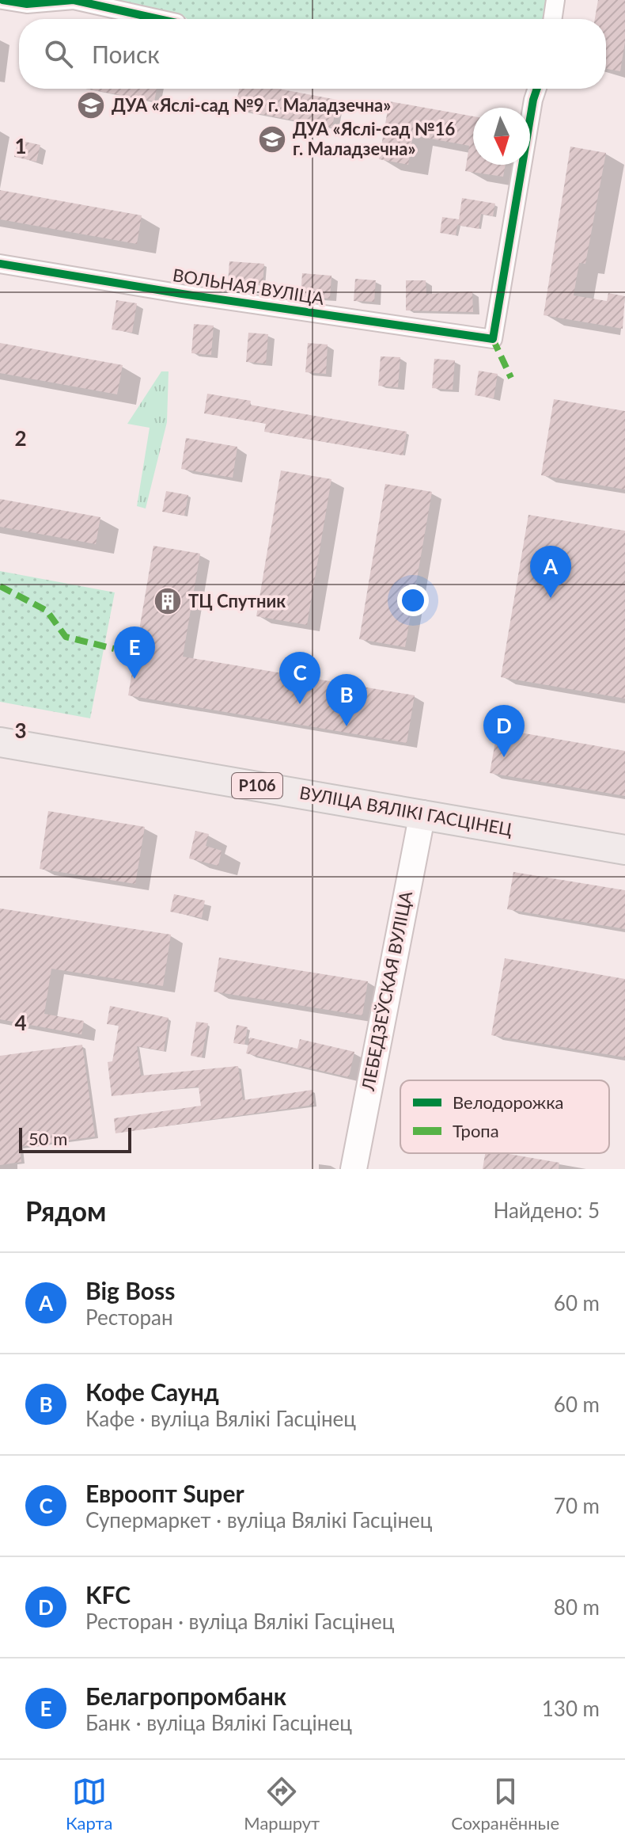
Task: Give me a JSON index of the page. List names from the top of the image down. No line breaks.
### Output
{"streets":{"main road":["Р106","ВУЛІЦА ВЯЛІКІ ГАСЦІНЕЦ","ЛЕБЕДЗЕЎСКАЯ ВУЛІЦА"],"street":["ВОЛЬНАЯ ВУЛІЦА"]},"crossings":[["ВУЛІЦА ВЯЛІКІ ГАСЦІНЕЦ","ЛЕБЕДЗЕЎСКАЯ ВУЛІЦА"]],"places":{"school or university":["ДУА «Яслі-сад №9 г. Маладзечна»","ДУА «Яслі-сад №16 г. Маладзечна»"],"building":["ТЦ Спутник"]},"legend":["Велодорожка","Тропа"],"scale_bar":"50 m","north":"bottom","page":{"search":"Поиск","pins":["A","E","C","B","D"],"scale":"50 m","heading":["Рядом","Найдено: 5"],"list":[{"mark":"A","name":"Big Boss","note":"Ресторан","value":"60 m"},{"mark":"B","name":"Кофе Саунд","note":"Кафе · вуліца Вялікі Гасцінец","value":"60 m"},{"mark":"C","name":"Евроопт Super","note":"Супермаркет · вуліца Вялікі Гасцінец","value":"70 m"},{"mark":"D","name":"KFC","note":"Ресторан · вуліца Вялікі Гасцінец","value":"80 m"},{"mark":"E","name":"Белагропромбанк","note":"Банк · вуліца Вялікі Гасцінец","value":"130 m"}],"nav":["Карта","Маршрут","Сохранённые"]},"grid":{"rows":["1","2","3","4"]}}
